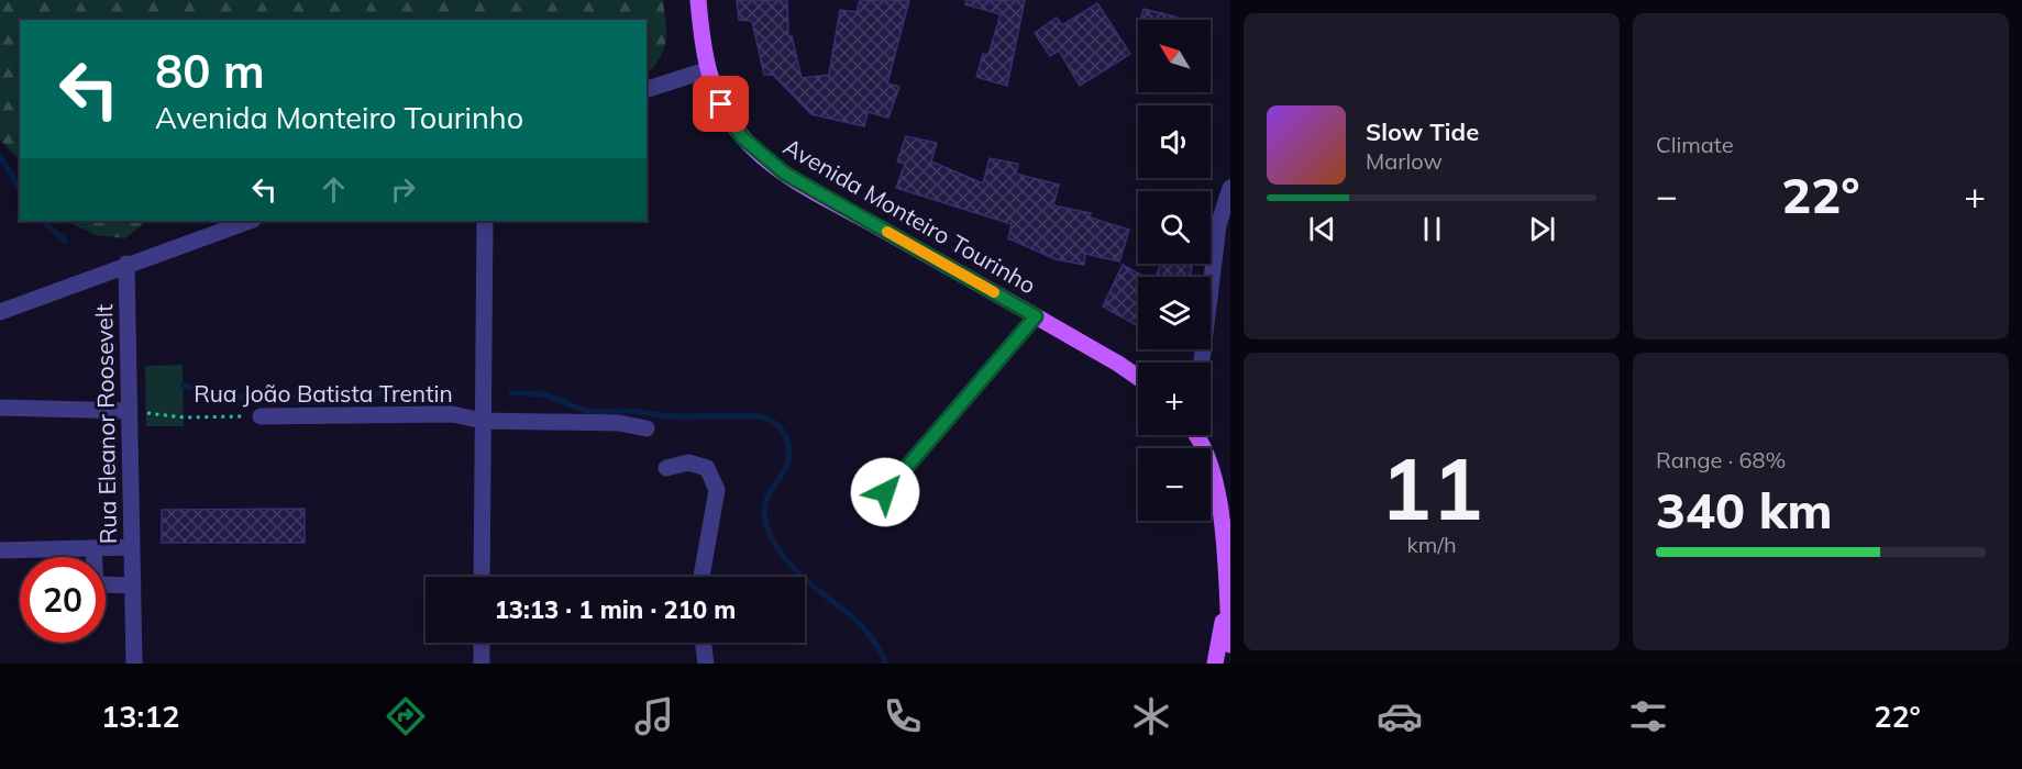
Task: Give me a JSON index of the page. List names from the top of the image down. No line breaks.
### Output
{"streets":{"main road":["Avenida Monteiro Tourinho"],"street":["Rua João Batista Trentin","Rua Eleanor Roosevelt"]},"crossings":[["Rua João Batista Trentin","Rua Eleanor Roosevelt"]],"north":"top left","page":{"tile":["Climate",["11","km/h"],["Range · 68%","340 km"]],"map_buttons":["+","−"],"turn":["80 m","Avenida Monteiro Tourinho"],"song":["Slow Tide","Marlow"],"heat":["−","22°","+"],"limit":"20","trip":"13:13 · 1 min · 210 m","tabs":["13:12","22°"]}}
